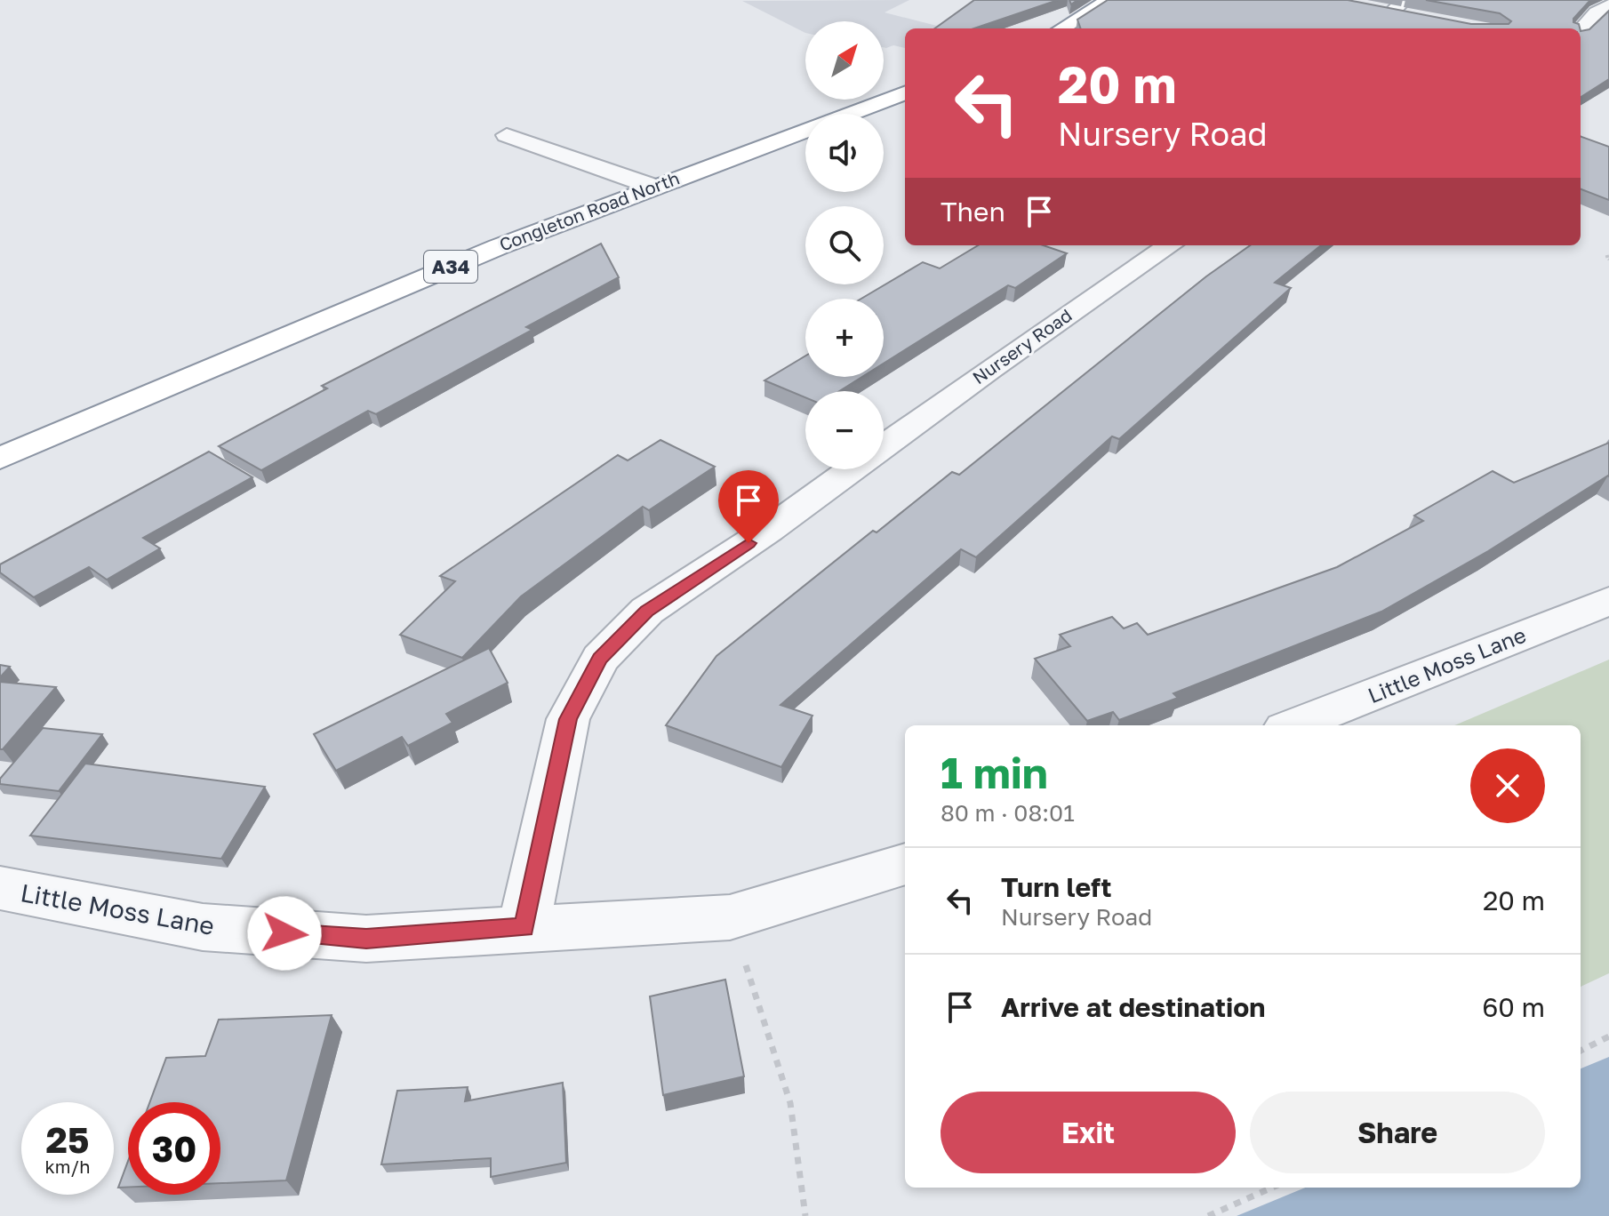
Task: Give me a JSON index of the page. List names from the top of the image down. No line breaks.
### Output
{"streets":{"highway":["Congleton Road North","A34"],"street":["Nursery Road","Little Moss Lane"]},"crossings":[["Nursery Road","Little Moss Lane"]],"north":"top right","page":{"map_buttons":["+","−"],"turn":["20 m","Nursery Road"],"then":"Then","heading":["1 min","80 m · 08:01"],"list":[{"name":"Turn left","note":"Nursery Road","value":"20 m"},{"name":"Arrive at destination","value":"60 m"}],"buttons":["Exit","Share"],"speed":"25 km/h","limit":"30"}}
